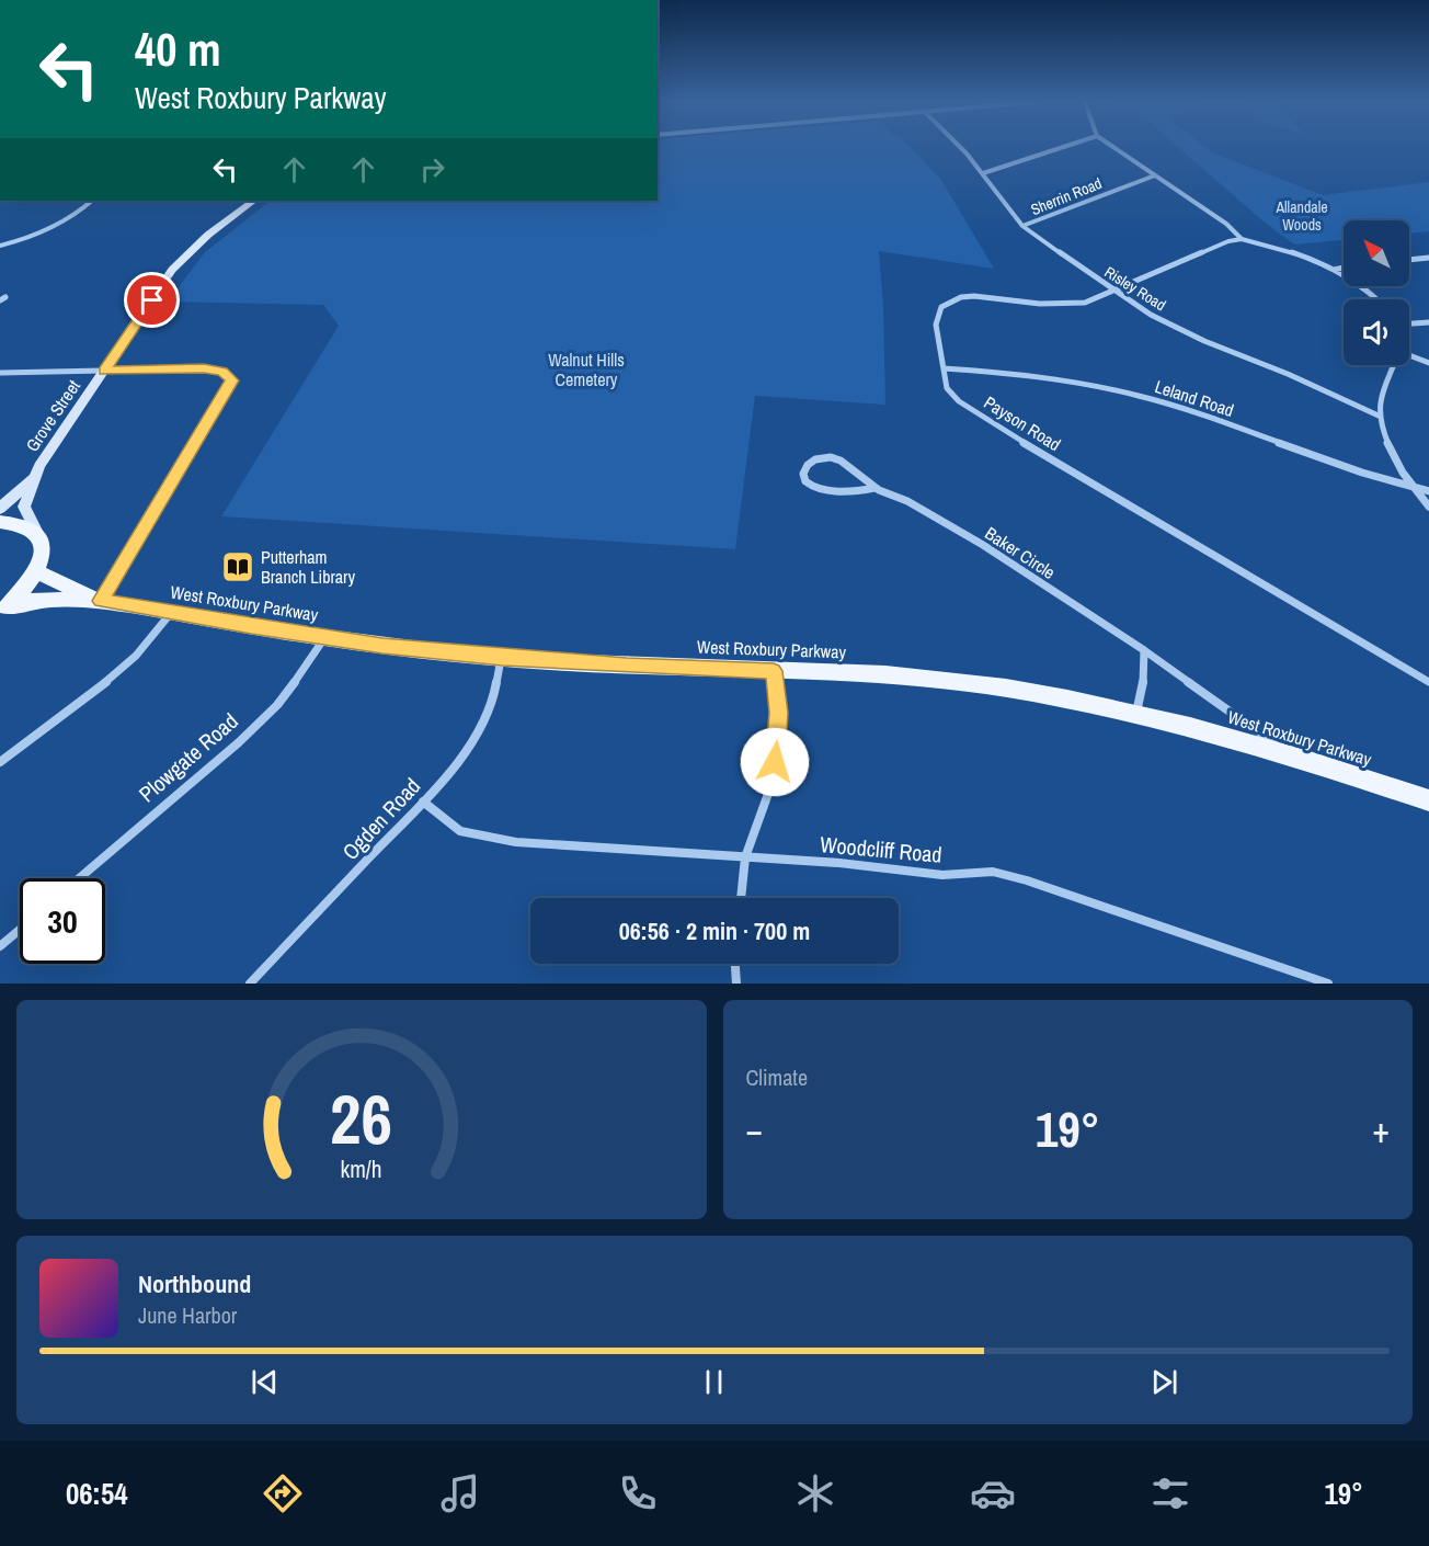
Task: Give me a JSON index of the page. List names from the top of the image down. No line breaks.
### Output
{"streets":{"main road":["Grove Street","West Roxbury Parkway"],"street":["Sherrin Road","Risley Road","Leland Road","Payson Road","Baker Circle","Plowgate Road","Ogden Road","Woodcliff Road"]},"crossings":[["Sherrin Road","Risley Road"],["Risley Road","Payson Road"],["Leland Road","Payson Road"],["Baker Circle","West Roxbury Parkway"],["West Roxbury Parkway","Plowgate Road"],["West Roxbury Parkway","Ogden Road"],["Ogden Road","Woodcliff Road"]],"parks":["Allandale Woods","Walnut Hills Cemetery"],"places":{"library":["Putterham Branch Library"]},"north":"top left","page":{"turn":["40 m","West Roxbury Parkway"],"limit":"30","trip":"06:56 · 2 min · 700 m","tile":"Climate","heat":["−","19°","+"],"song":["Northbound","June Harbor"],"tabs":["06:54","19°"],"gauge":["26","km/h"]}}
